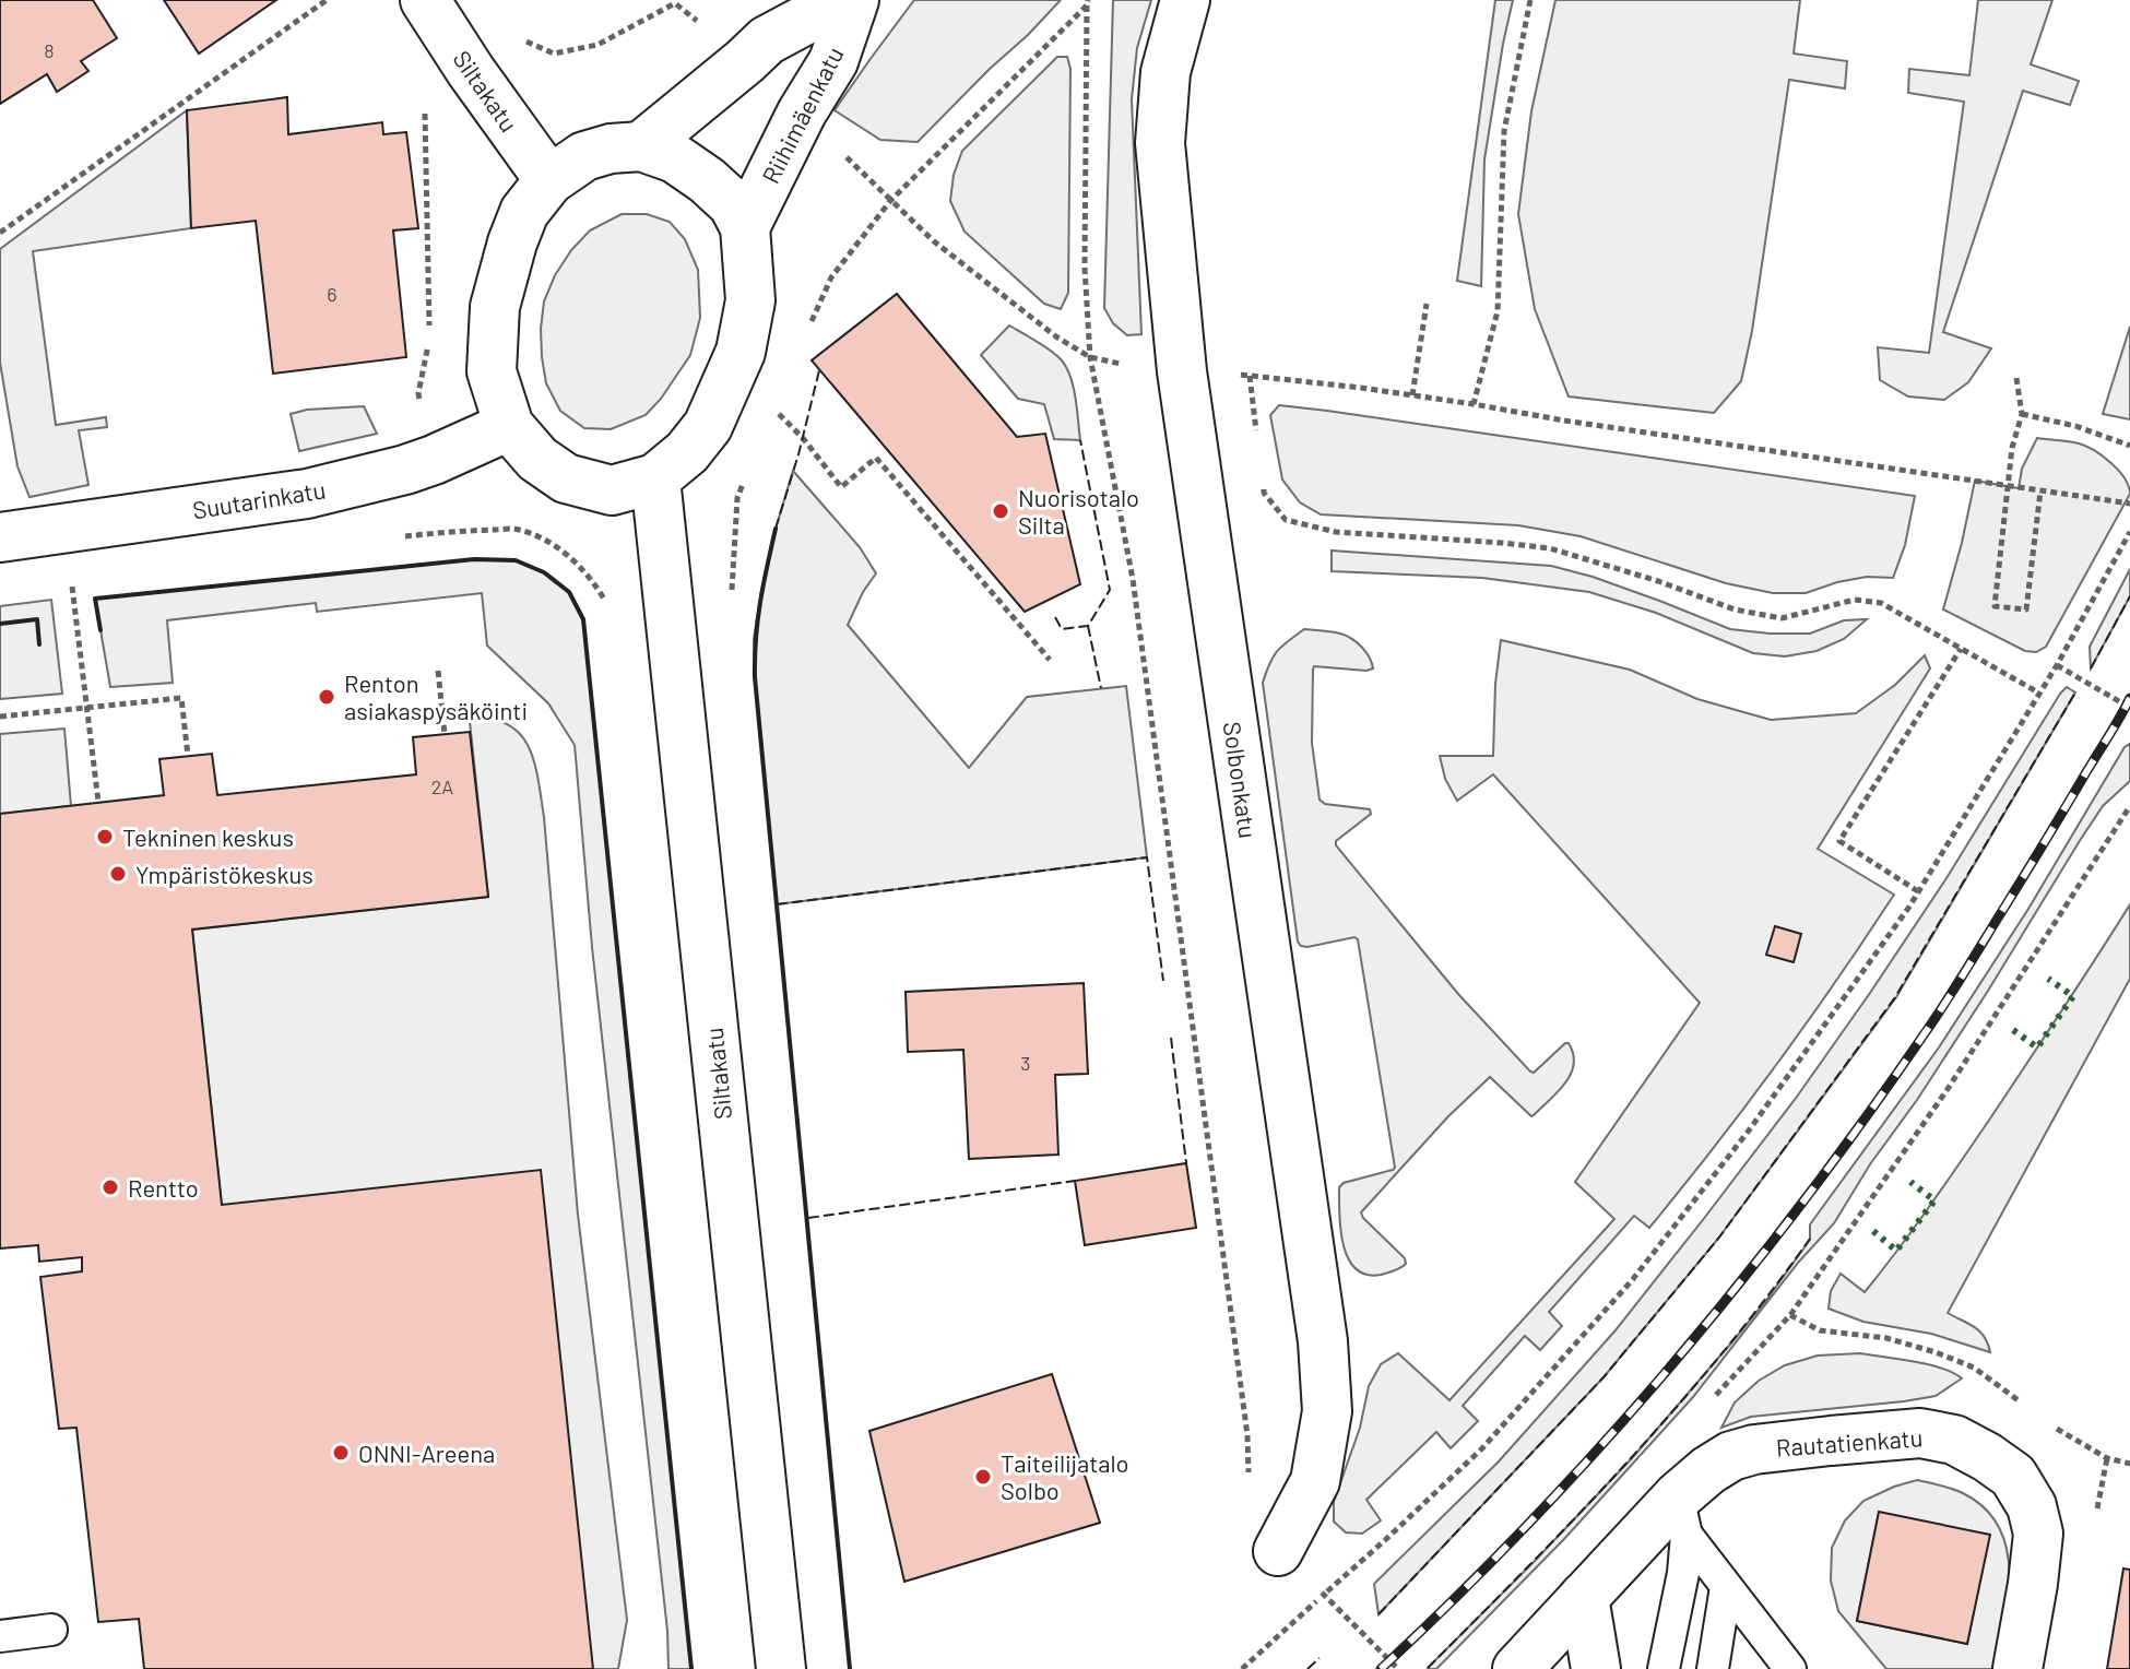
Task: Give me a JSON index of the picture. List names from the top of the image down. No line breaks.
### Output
{"streets":{"street":["Siltakatu","Riihimäenkatu","Suutarinkatu","Solbonkatu","Rautatienkatu"]},"crossings":[["Siltakatu","Riihimäenkatu"],["Siltakatu","Suutarinkatu"],["Riihimäenkatu","Suutarinkatu"]],"places":["Nuorisotalo Silta","Renton asiakaspysäköinti","Tekninen keskus","Ympäristökeskus","Rentto","ONNI-Areena","Taiteilijatalo Solbo"],"house_numbers":["8","6","2A","3"]}
